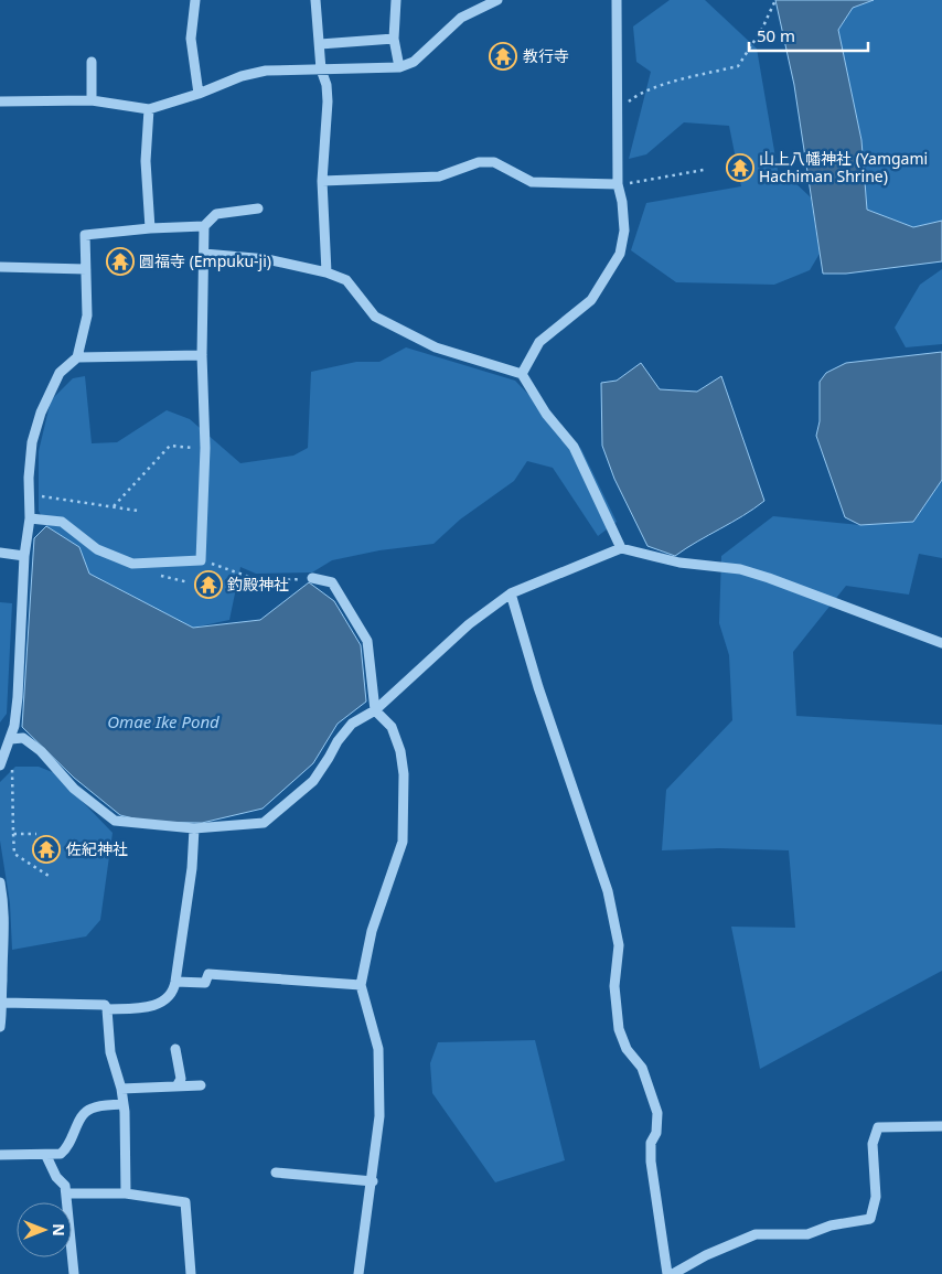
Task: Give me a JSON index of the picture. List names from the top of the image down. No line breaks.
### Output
{"water":["Omae Ike Pond"],"places":{"temple":["教行寺","山上八幡神社 (Yamgami Hachiman Shrine)","圓福寺 (Empuku-ji)","釣殿神社","佐紀神社"]},"scale_bar":"50 m","north":"right"}
